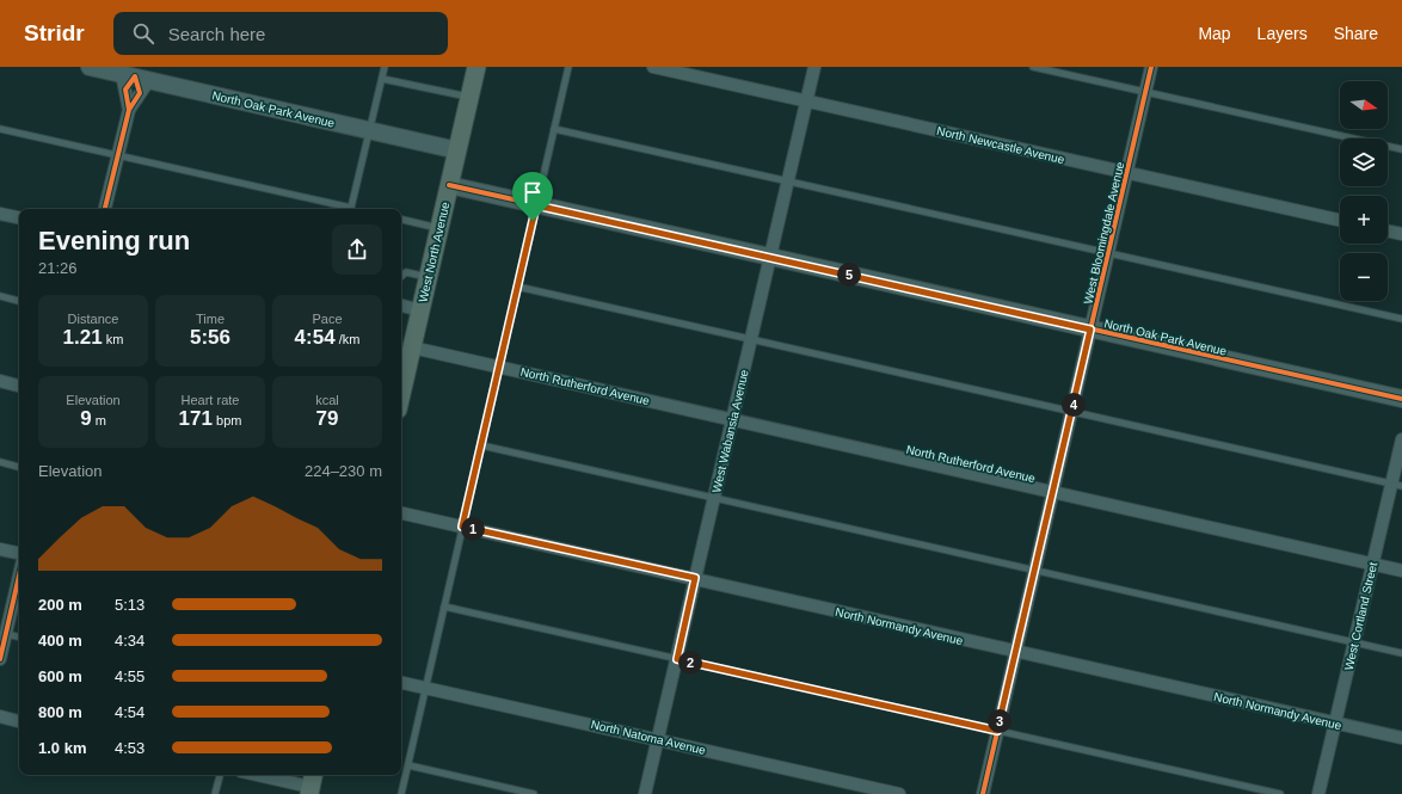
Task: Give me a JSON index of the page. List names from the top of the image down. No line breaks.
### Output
{"streets":{"main road":["West North Avenue"],"street":["North Oak Park Avenue","North Newcastle Avenue","West Bloomingdale Avenue","North Rutherford Avenue","West Wabansia Avenue","West Cortland Street","North Normandy Avenue","North Natoma Avenue"]},"crossings":[["North Oak Park Avenue","West Bloomingdale Avenue"],["North Oak Park Avenue","West North Avenue"],["North Oak Park Avenue","West Wabansia Avenue"],["North Newcastle Avenue","West Bloomingdale Avenue"],["North Newcastle Avenue","West Wabansia Avenue"],["West Bloomingdale Avenue","North Rutherford Avenue"],["West Bloomingdale Avenue","North Normandy Avenue"],["West North Avenue","North Rutherford Avenue"],["North Rutherford Avenue","West Wabansia Avenue"],["North Rutherford Avenue","West Cortland Street"],["West Wabansia Avenue","North Normandy Avenue"],["West Wabansia Avenue","North Natoma Avenue"],["West Cortland Street","North Normandy Avenue"]],"north":"right","page":{"header":"Stridr","search":"Search here","nav":["Map","Layers","Share"],"map_buttons":["+","−"],"heading":["Evening run","21:26"],"pins":["5","4","1","2","3"],"stats":[["Distance","1.21 km"],["Time","5:56"],["Pace","4:54 /km"],["Elevation","9 m"],["Heart rate","171 bpm"],["kcal","79"]],"chart":["Elevation","224–230 m"],"list":[{"name":"200 m","note":"5:13"},{"name":"400 m","note":"4:34"},{"name":"600 m","note":"4:55"},{"name":"800 m","note":"4:54"},{"name":"1.0 km","note":"4:53"}]}}
